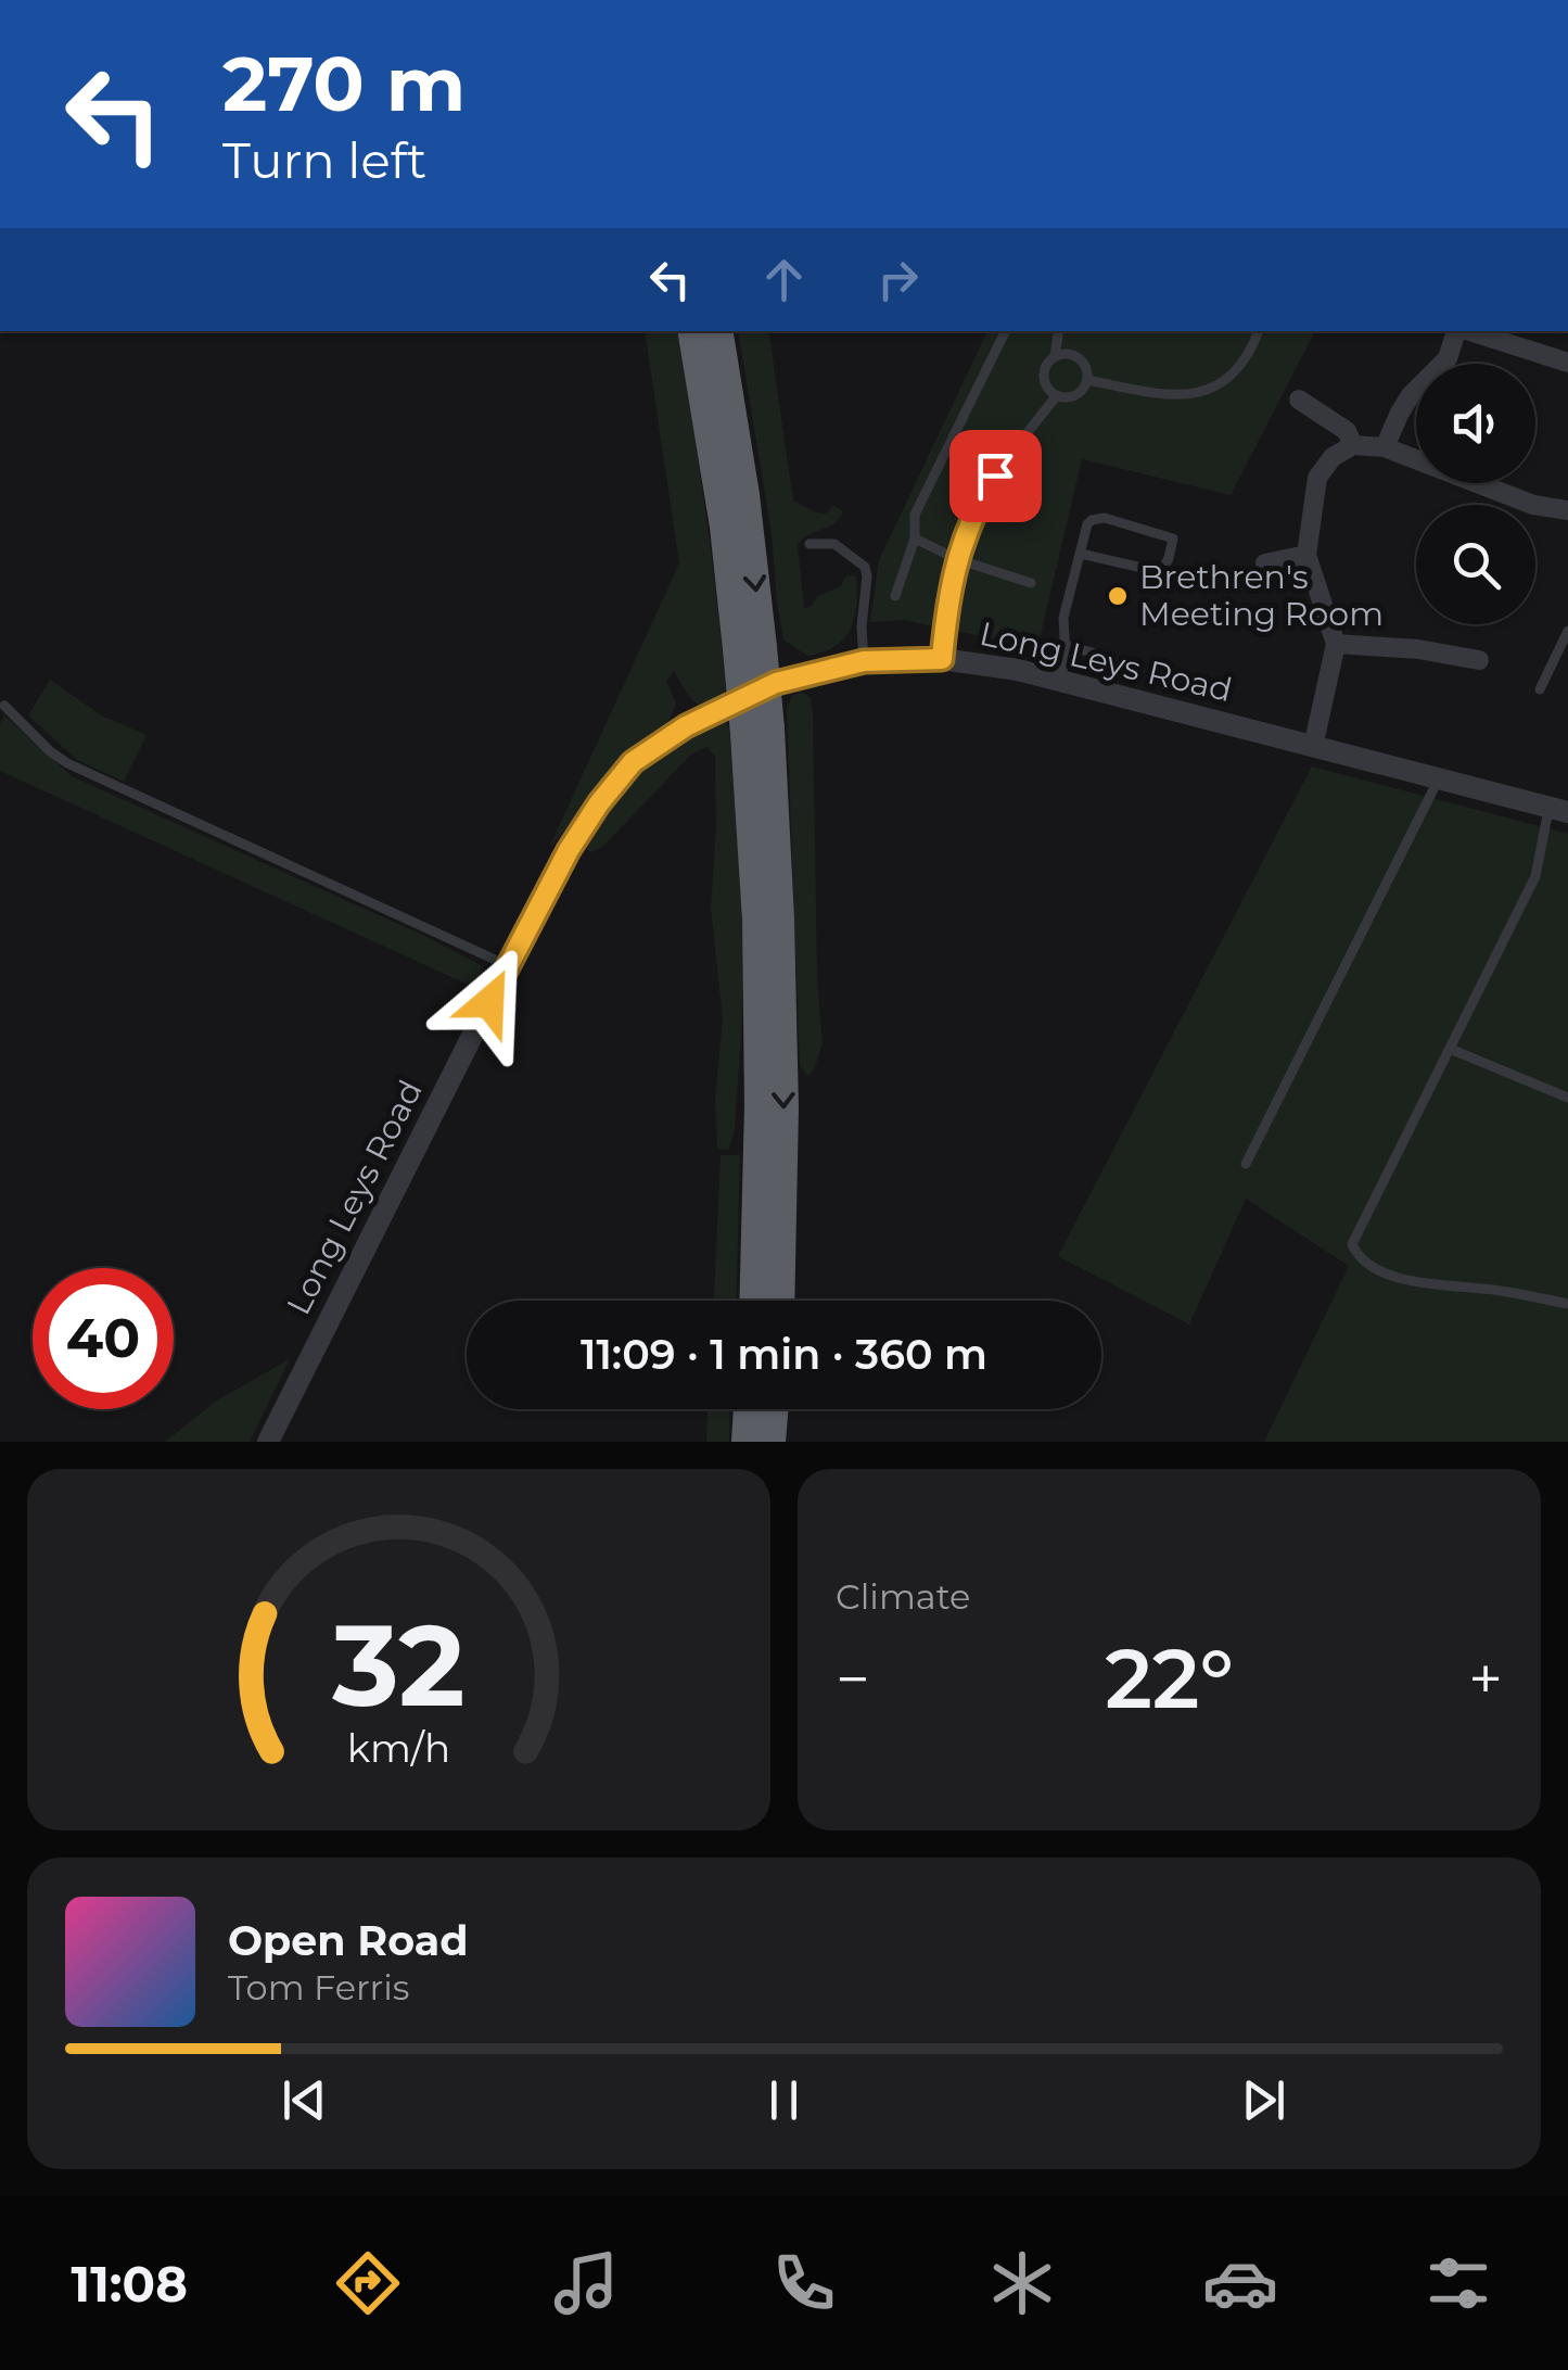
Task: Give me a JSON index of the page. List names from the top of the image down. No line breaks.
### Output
{"streets":{"street":["Long Leys Road"]},"places":["Brethren's Meeting Room"],"page":{"turn":["270 m","Turn left"],"limit":"40","trip":"11:09 · 1 min · 360 m","tile":"Climate","heat":["−","22°","+"],"song":["Open Road","Tom Ferris"],"tabs":"11:08","gauge":["32","km/h"]}}
